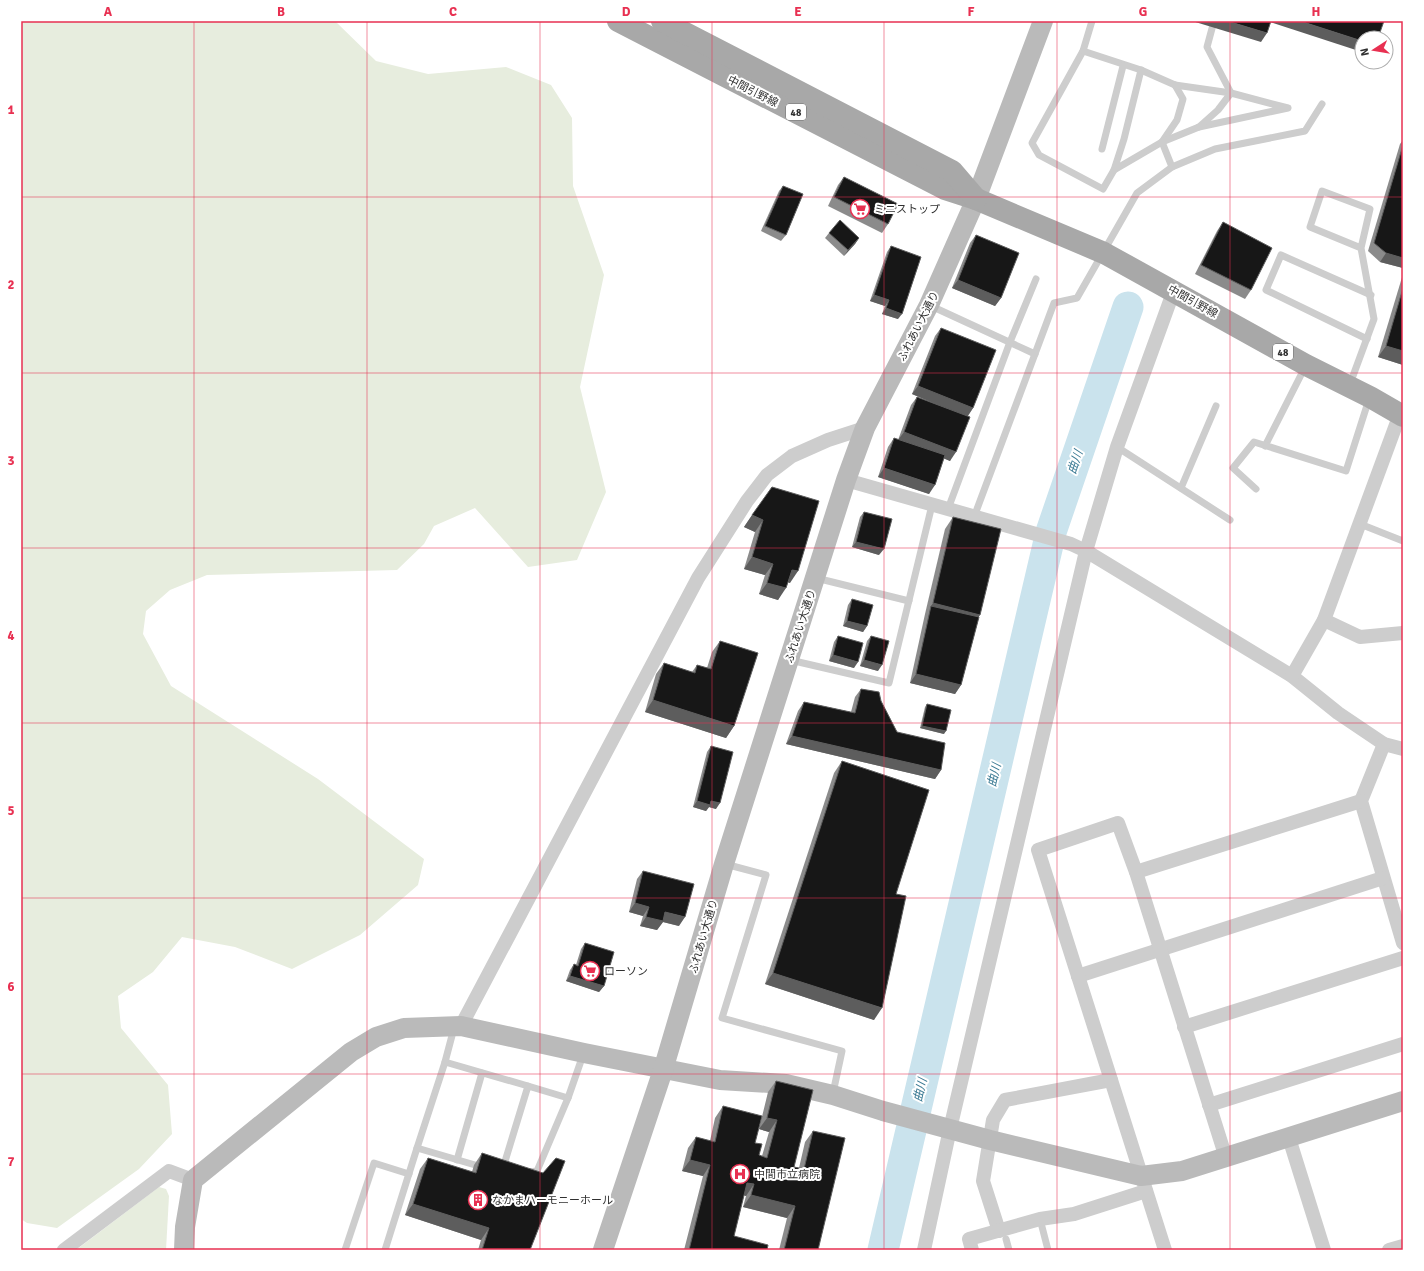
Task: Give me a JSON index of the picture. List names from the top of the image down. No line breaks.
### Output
{"streets":{"main road":["中間引野線","48"],"street":["ふれあい大通り"]},"crossings":[["中間引野線","ふれあい大通り"]],"water":["曲川"],"places":{"supermarket":["ミニストップ","ローソン"],"hospital":["中間市立病院"],"building":["なかまハーモニーホール"]},"north":"left","grid":{"columns":["A","B","C","D","E","F","G","H"],"rows":["1","2","3","4","5","6","7"]}}
